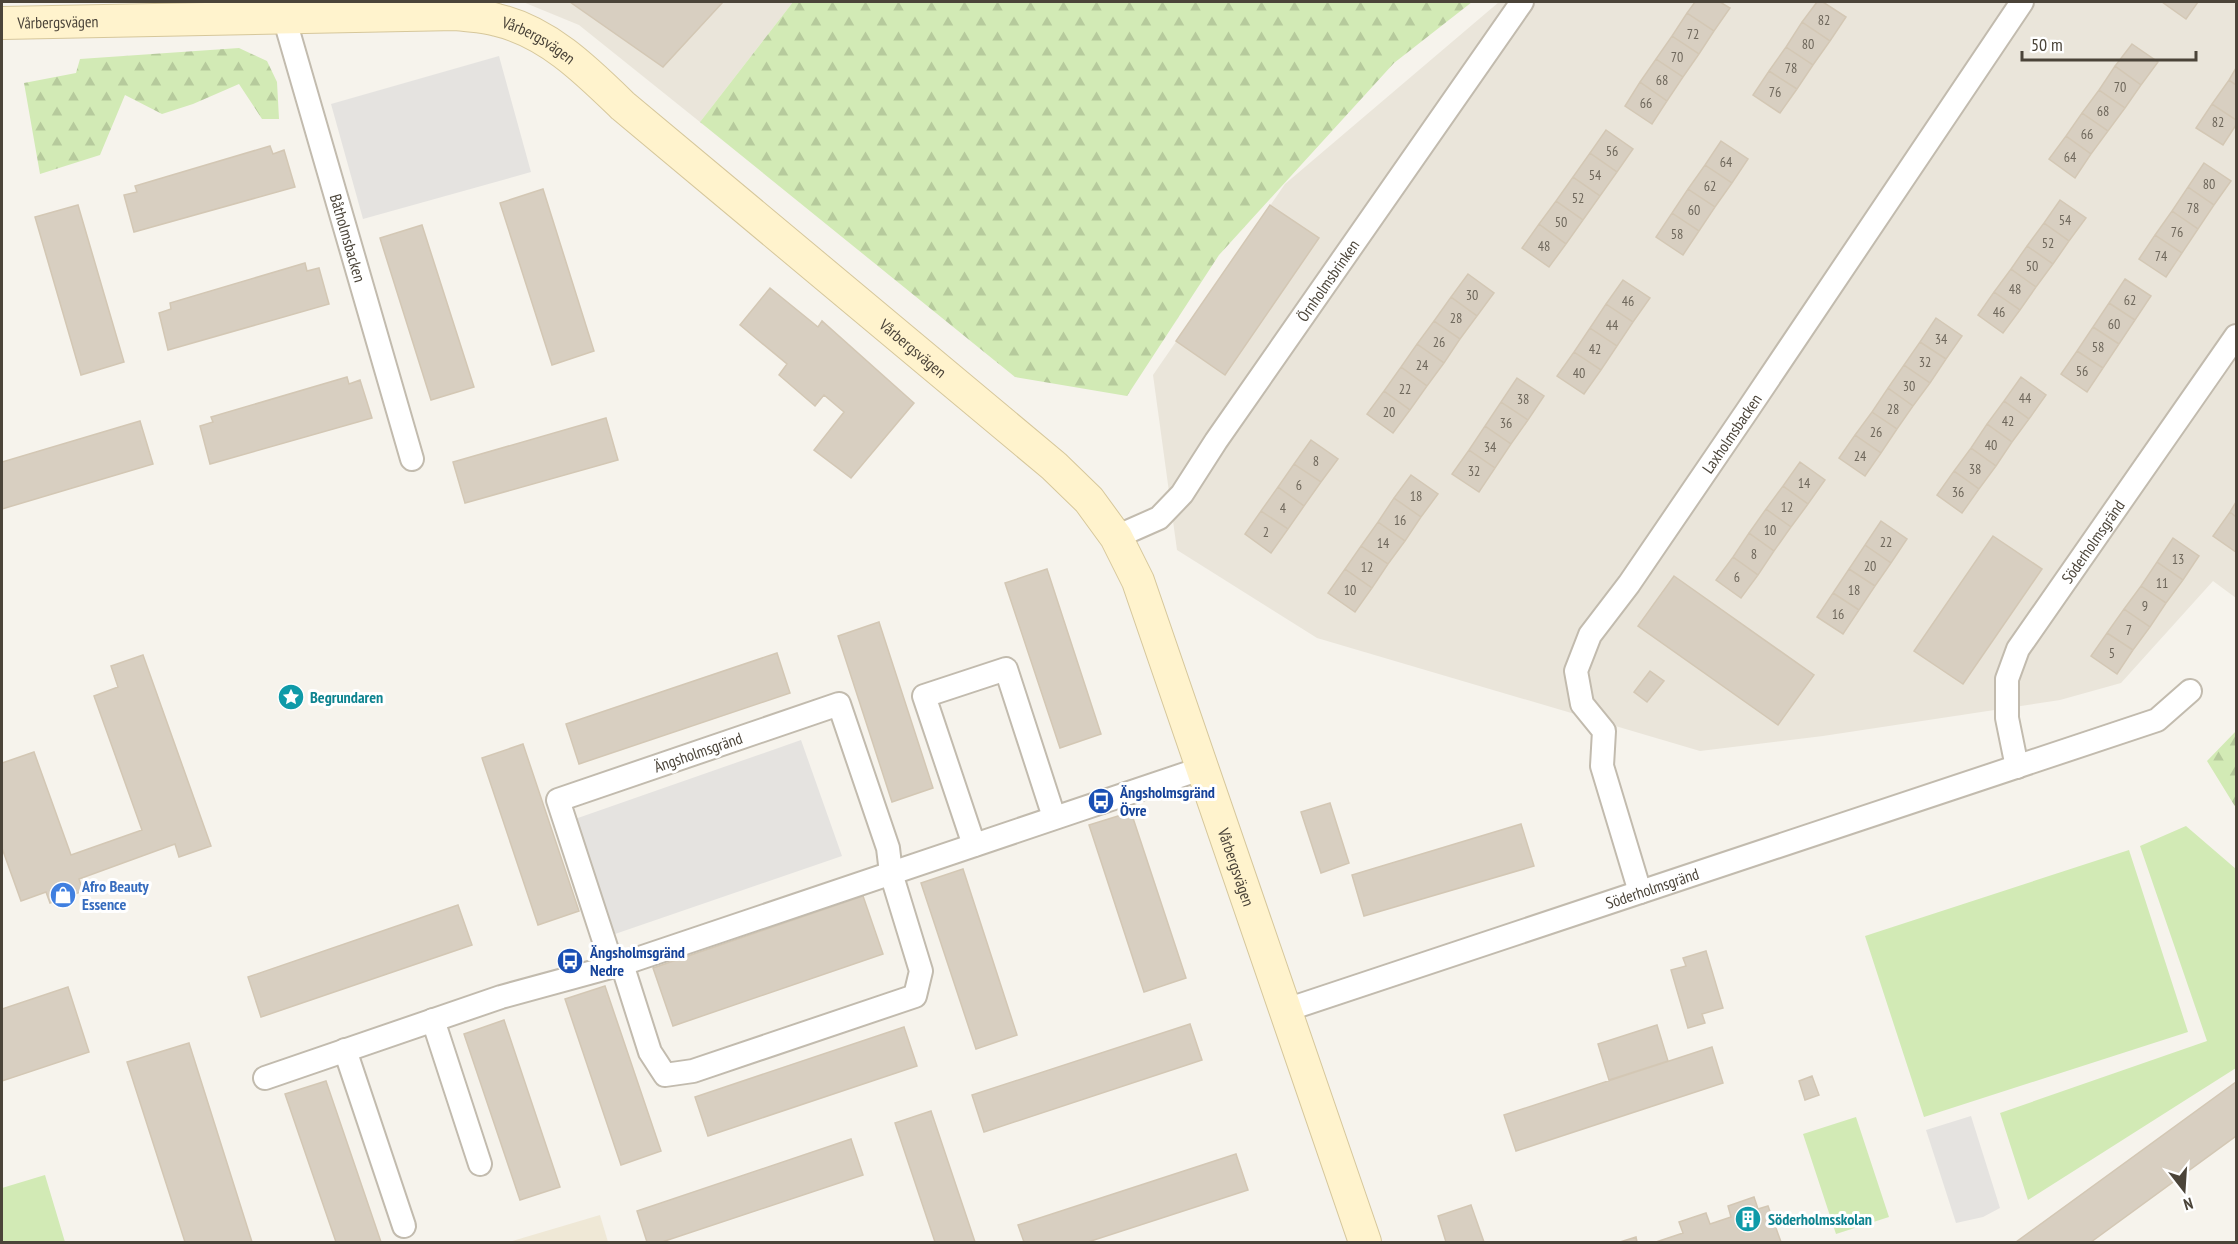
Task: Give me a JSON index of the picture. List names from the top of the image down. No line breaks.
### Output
{"streets":{"street":["Vårbergsvägen","Båtholmsbacken","Örnholmsbrinken","Laxholmsbacken","Söderholmsgränd","Ängsholmsgränd"]},"crossings":[["Vårbergsvägen","Båtholmsbacken"],["Vårbergsvägen","Örnholmsbrinken"],["Vårbergsvägen","Söderholmsgränd"],["Laxholmsbacken","Söderholmsgränd"]],"places":{"place":["Begrundaren"],"bus stop":["Ängsholmsgränd Övre","Ängsholmsgränd Nedre"],"shop":["Afro Beauty Essence"],"building":["Söderholmsskolan"]},"house_numbers":["82","72","80","70","78","68","70","76","66","68","82","66","56","64","64","54","80","62","52","78","60","54","50","76","58","52","48","74","50","48","30","62","46","46","28","60","44","34","26","58","42","32","24","56","40","30","22","44","38","28","20","42","36","26","40","34","24","8","38","32","14","6","36","18","12","4","16","10","2","22","14","8","13","20","12","6","11","10","18","9","16","7","5"],"scale_bar":"50 m","north":"bottom"}
